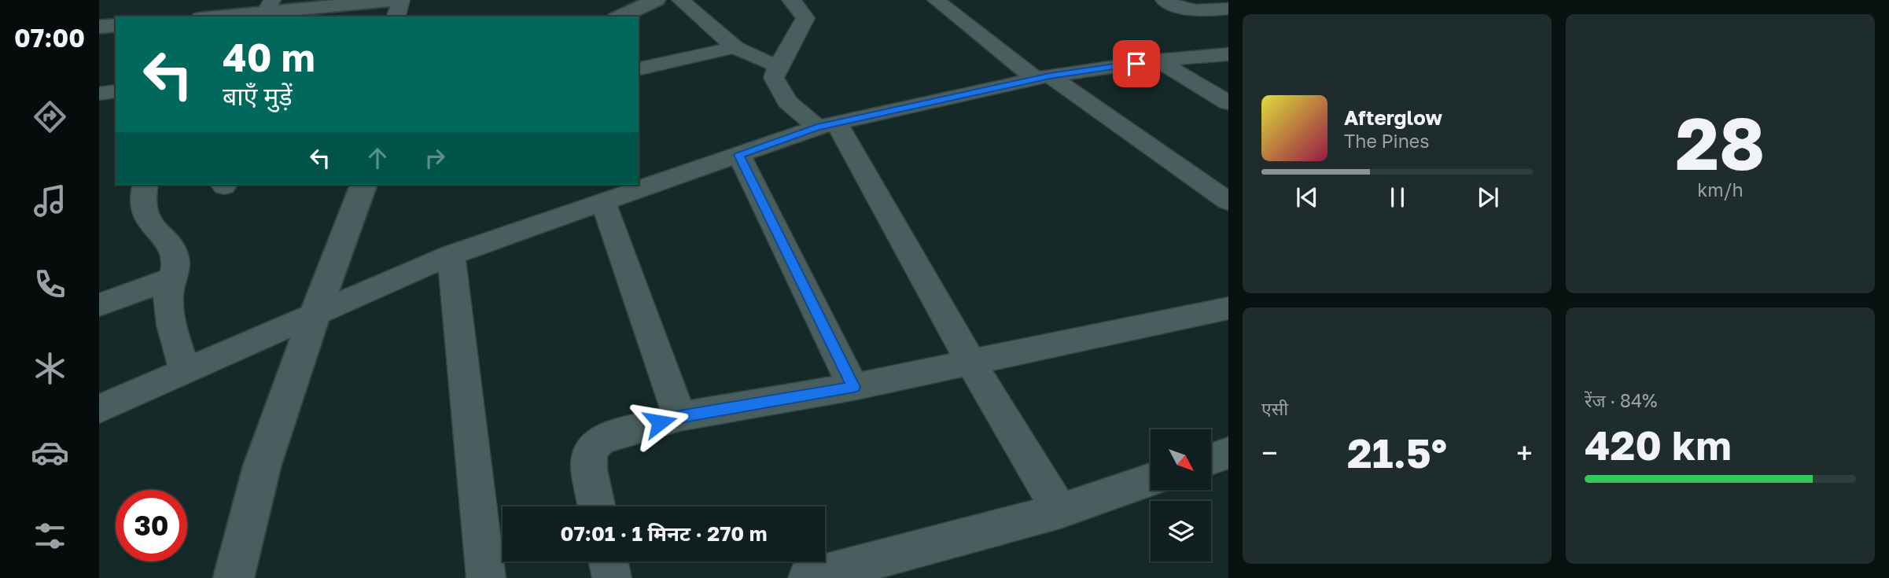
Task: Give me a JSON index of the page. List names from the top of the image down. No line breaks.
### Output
{"north":"bottom right","page":{"tabs":"07:00","tile":[["28","km/h"],"एसी",["रेंज · 84%","420 km"]],"turn":["40 m","बाएँ मुड़ें"],"song":["Afterglow","The Pines"],"heat":["−","21.5°","+"],"limit":"30","trip":"07:01 · 1 मिनट · 270 m"}}
